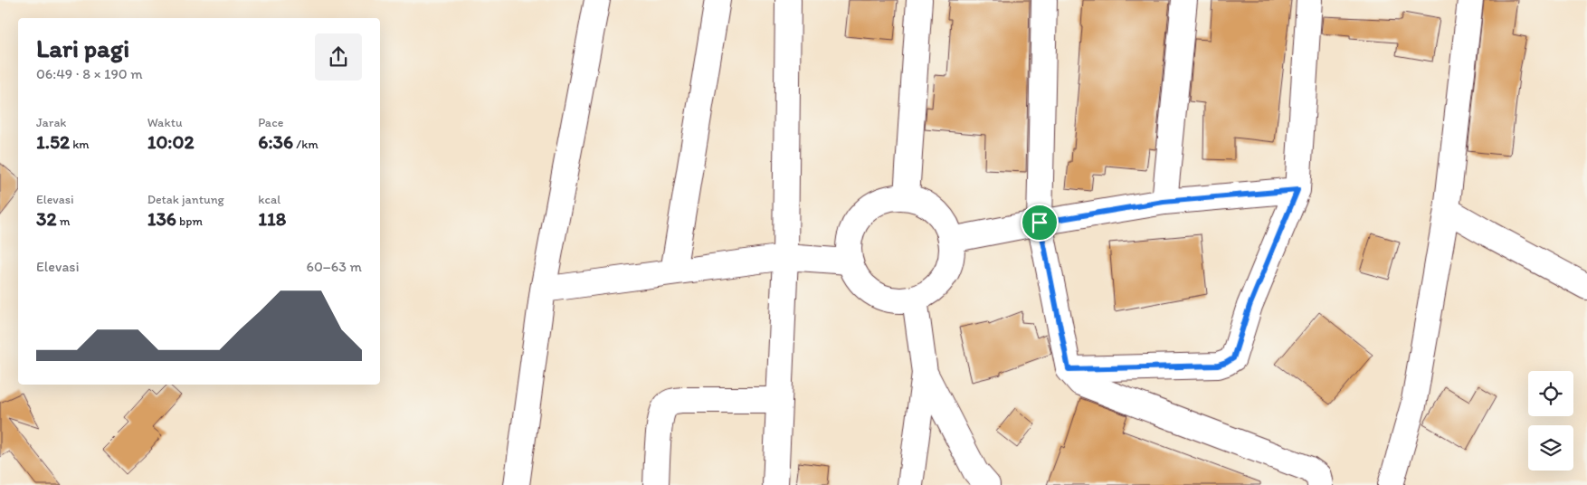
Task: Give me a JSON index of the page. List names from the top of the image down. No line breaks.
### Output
{"page":{"heading":["Lari pagi","06:49 · 8 × 190 m"],"stats":[["Jarak","1.52 km"],["Waktu","10:02"],["Pace","6:36 /km"],["Elevasi","32 m"],["Detak jantung","136 bpm"],["kcal","118"]],"chart":["Elevasi","60–63 m"]}}
